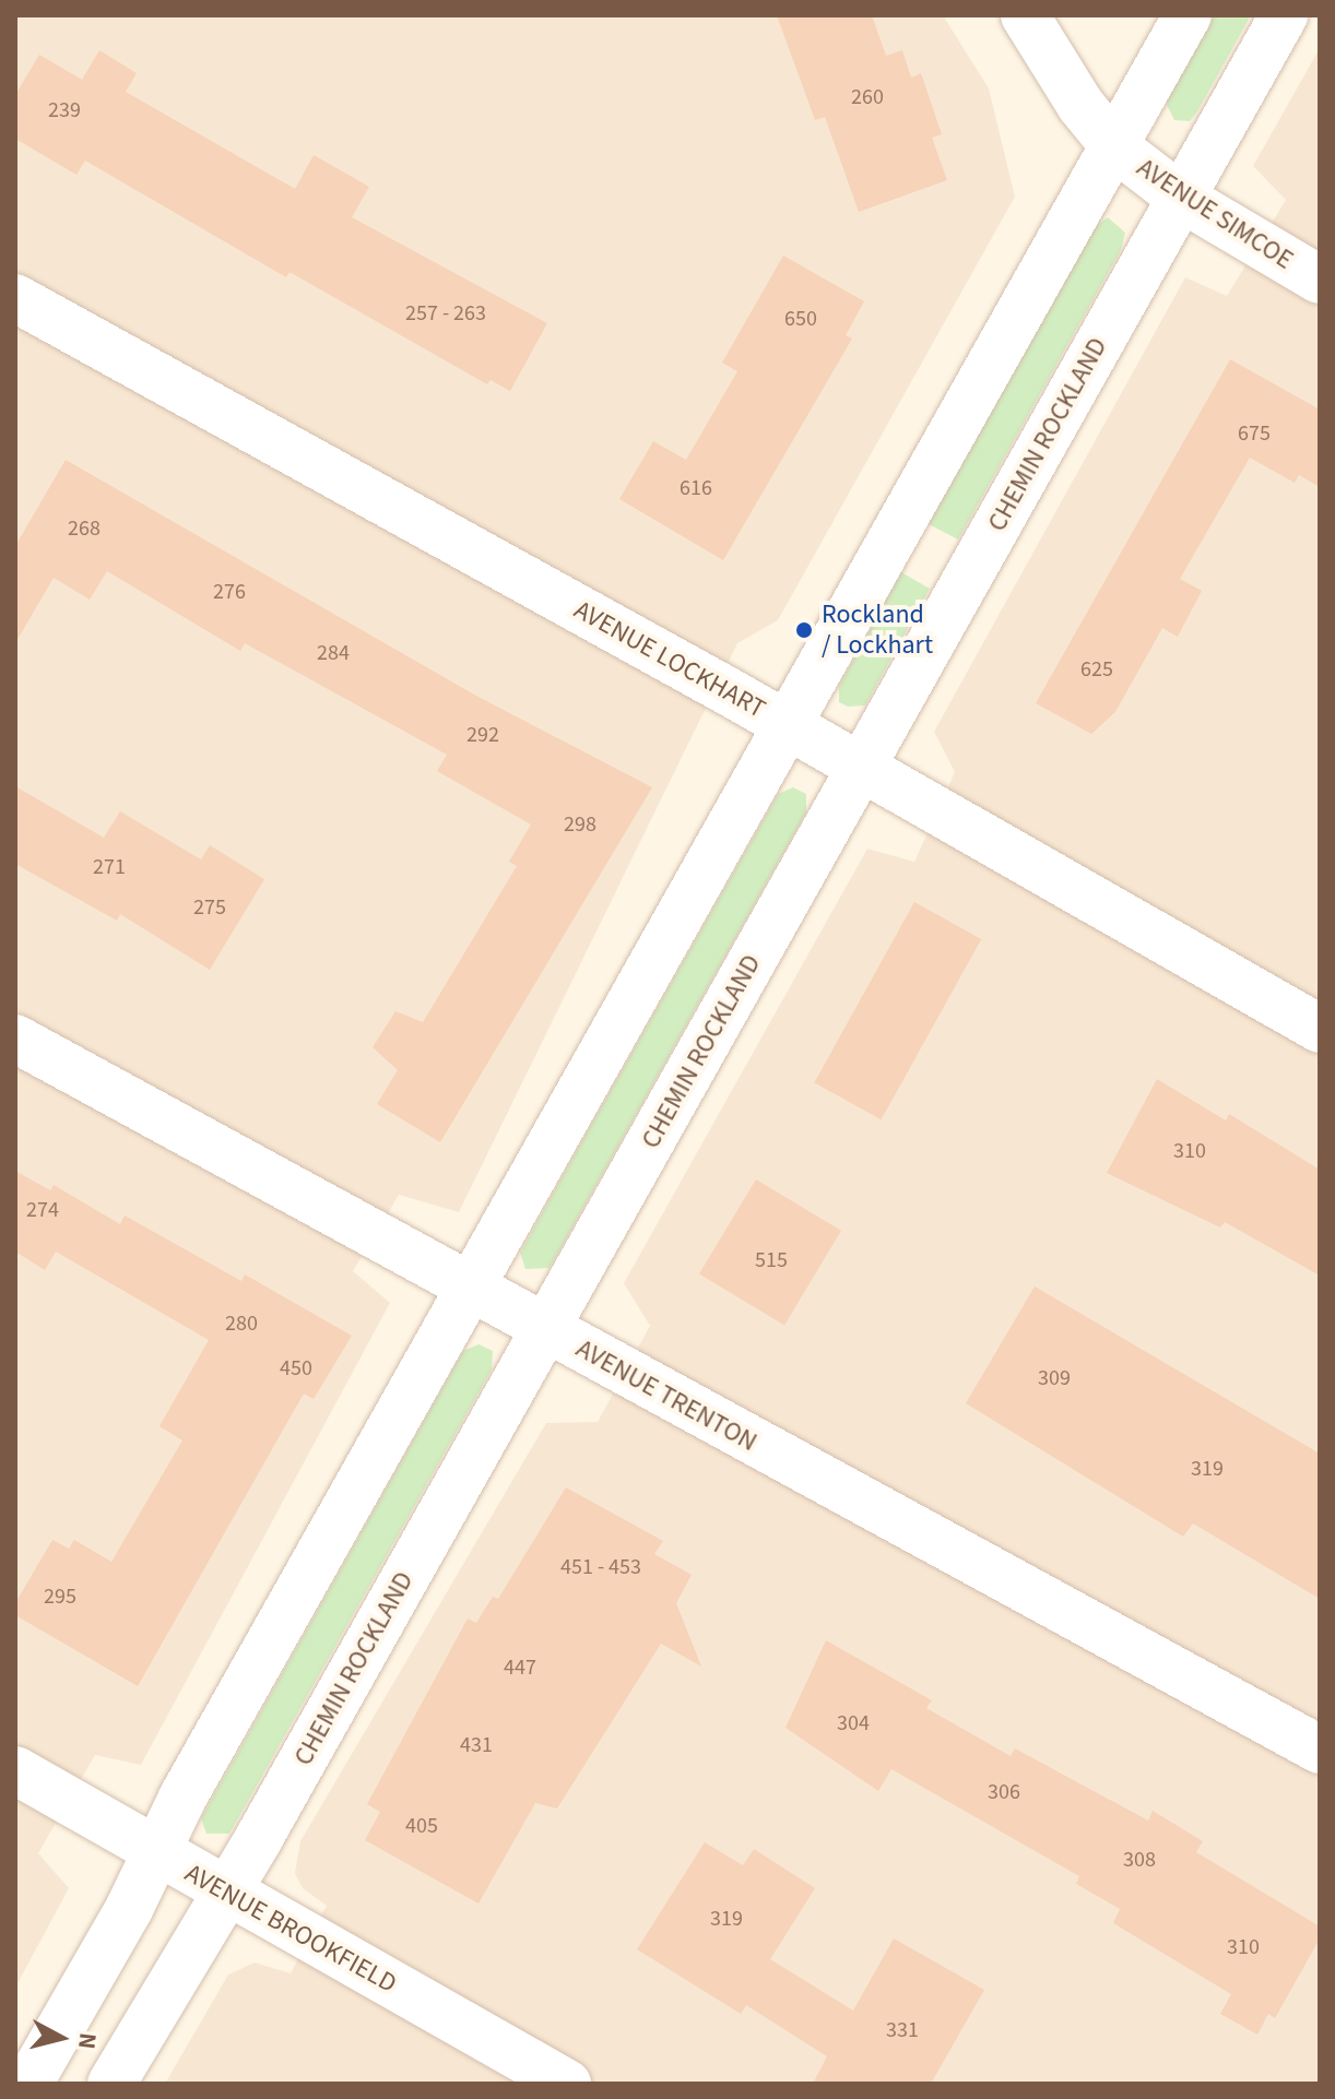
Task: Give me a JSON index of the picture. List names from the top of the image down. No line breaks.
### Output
{"streets":{"street":["AVENUE SIMCOE","CHEMIN ROCKLAND","AVENUE LOCKHART","AVENUE TRENTON","AVENUE BROOKFIELD"]},"crossings":[["AVENUE SIMCOE","CHEMIN ROCKLAND"],["CHEMIN ROCKLAND","AVENUE LOCKHART"],["CHEMIN ROCKLAND","AVENUE TRENTON"],["CHEMIN ROCKLAND","AVENUE BROOKFIELD"]],"places":["Rockland / Lockhart"],"house_numbers":["260","239","257 - 263","650","675","616","268","276","284","625","292","298","271","275","310","274","515","280","450","309","319","451 - 453","295","447","304","431","306","405","308","319","310","331"],"north":"right"}
